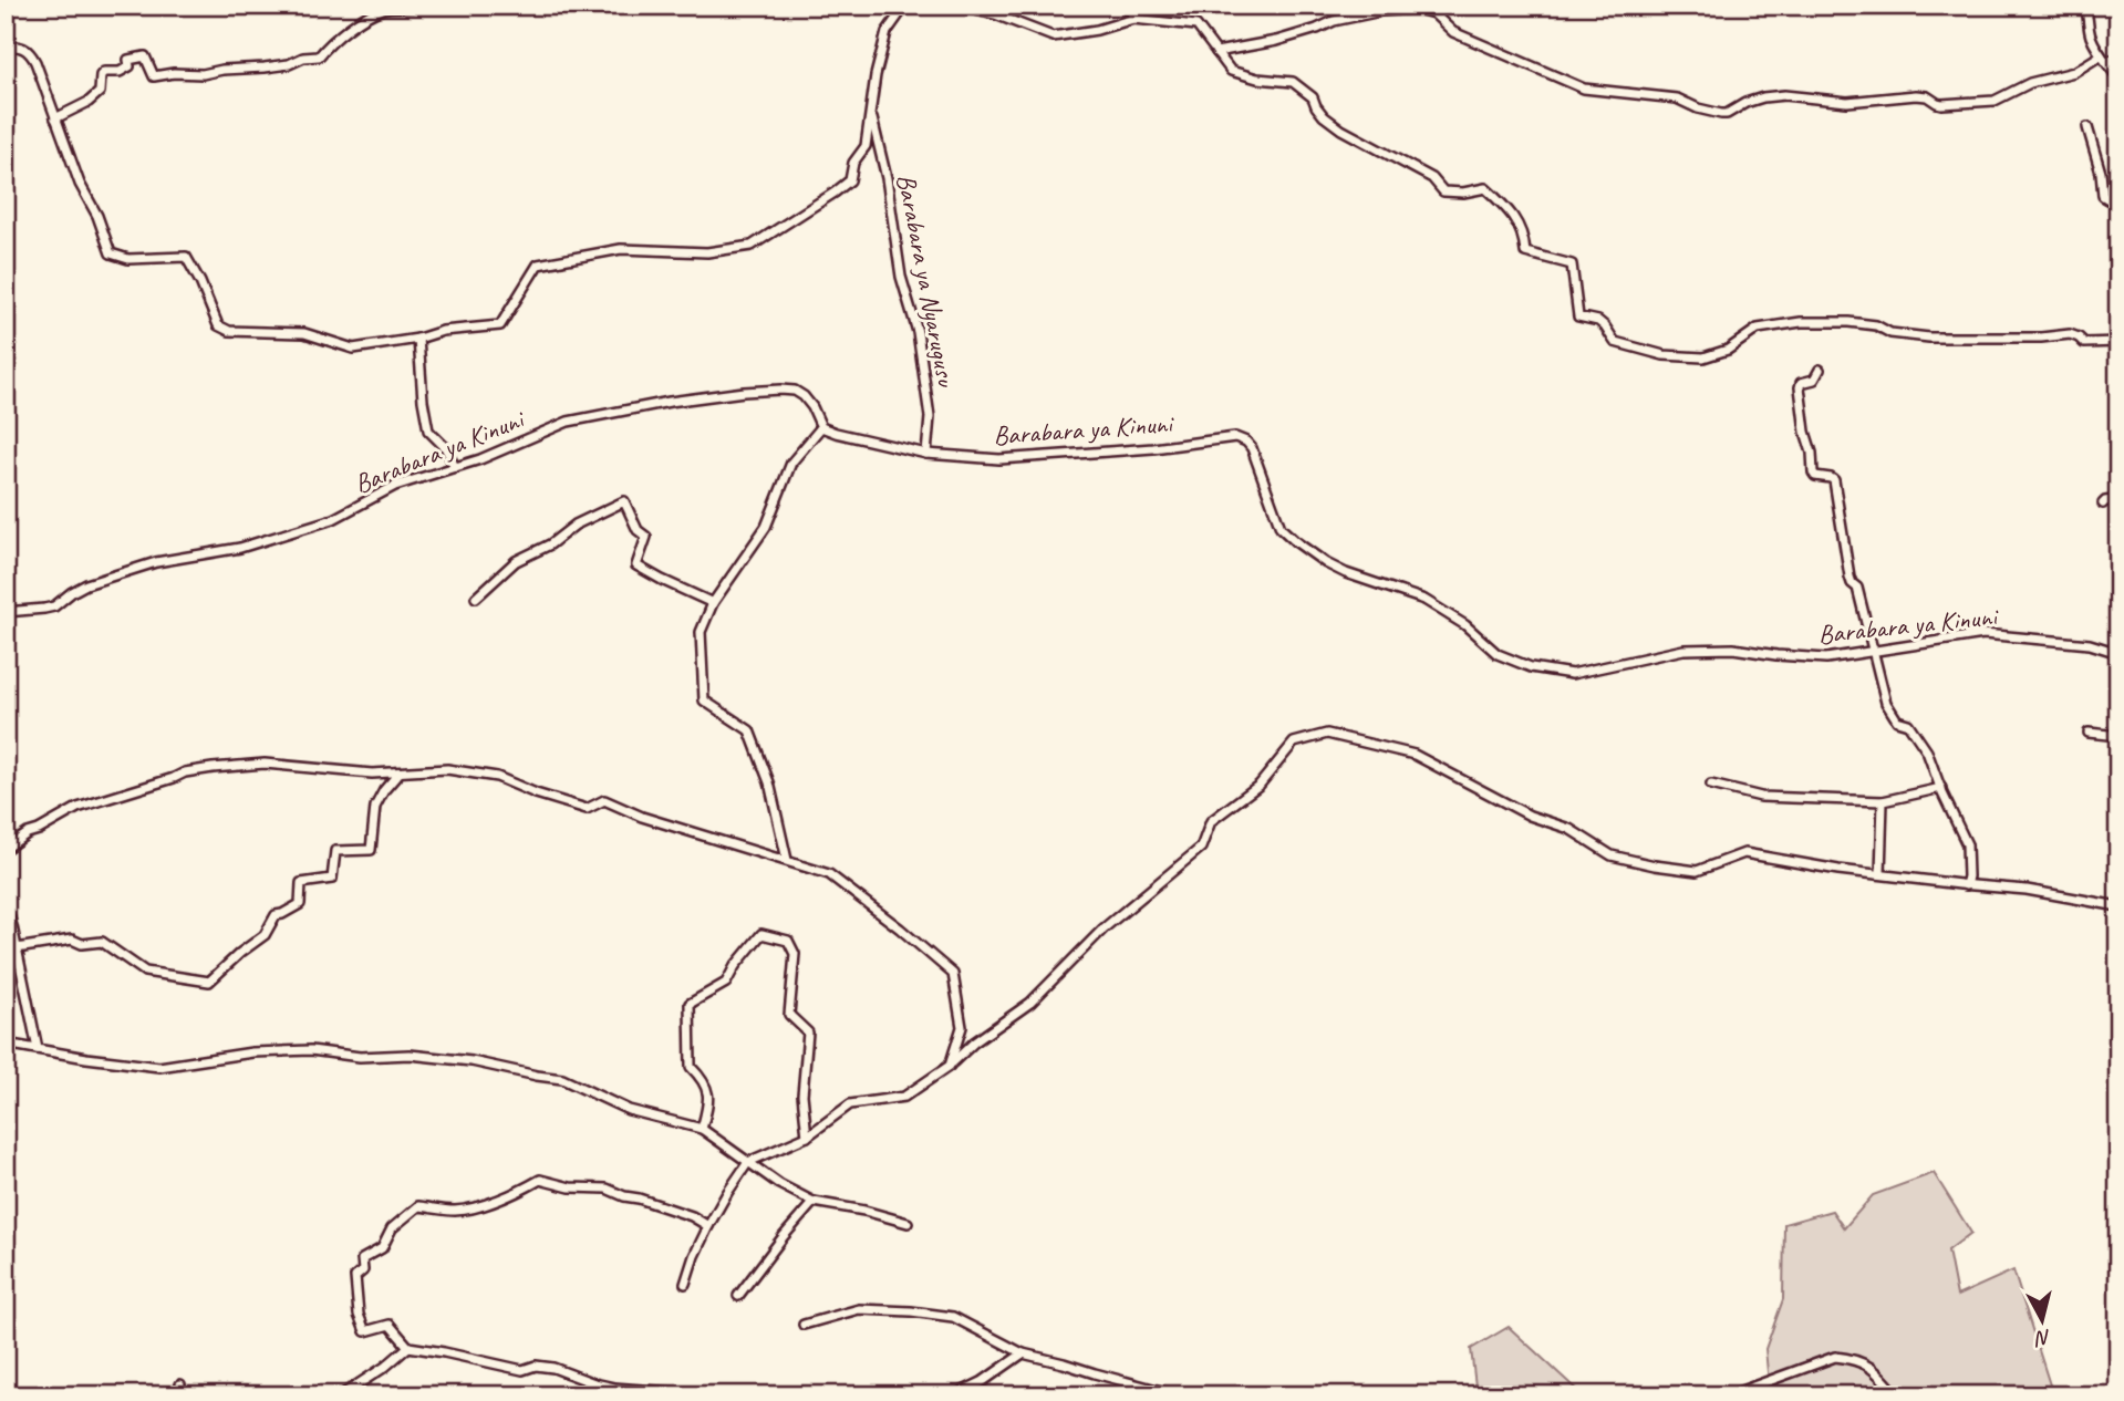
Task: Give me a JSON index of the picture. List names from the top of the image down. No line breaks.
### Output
{"streets":{"street":["Barabara ya Nyarugusu","Barabara ya Kinuni"]},"crossings":[["Barabara ya Nyarugusu","Barabara ya Kinuni"]],"north":"bottom"}
